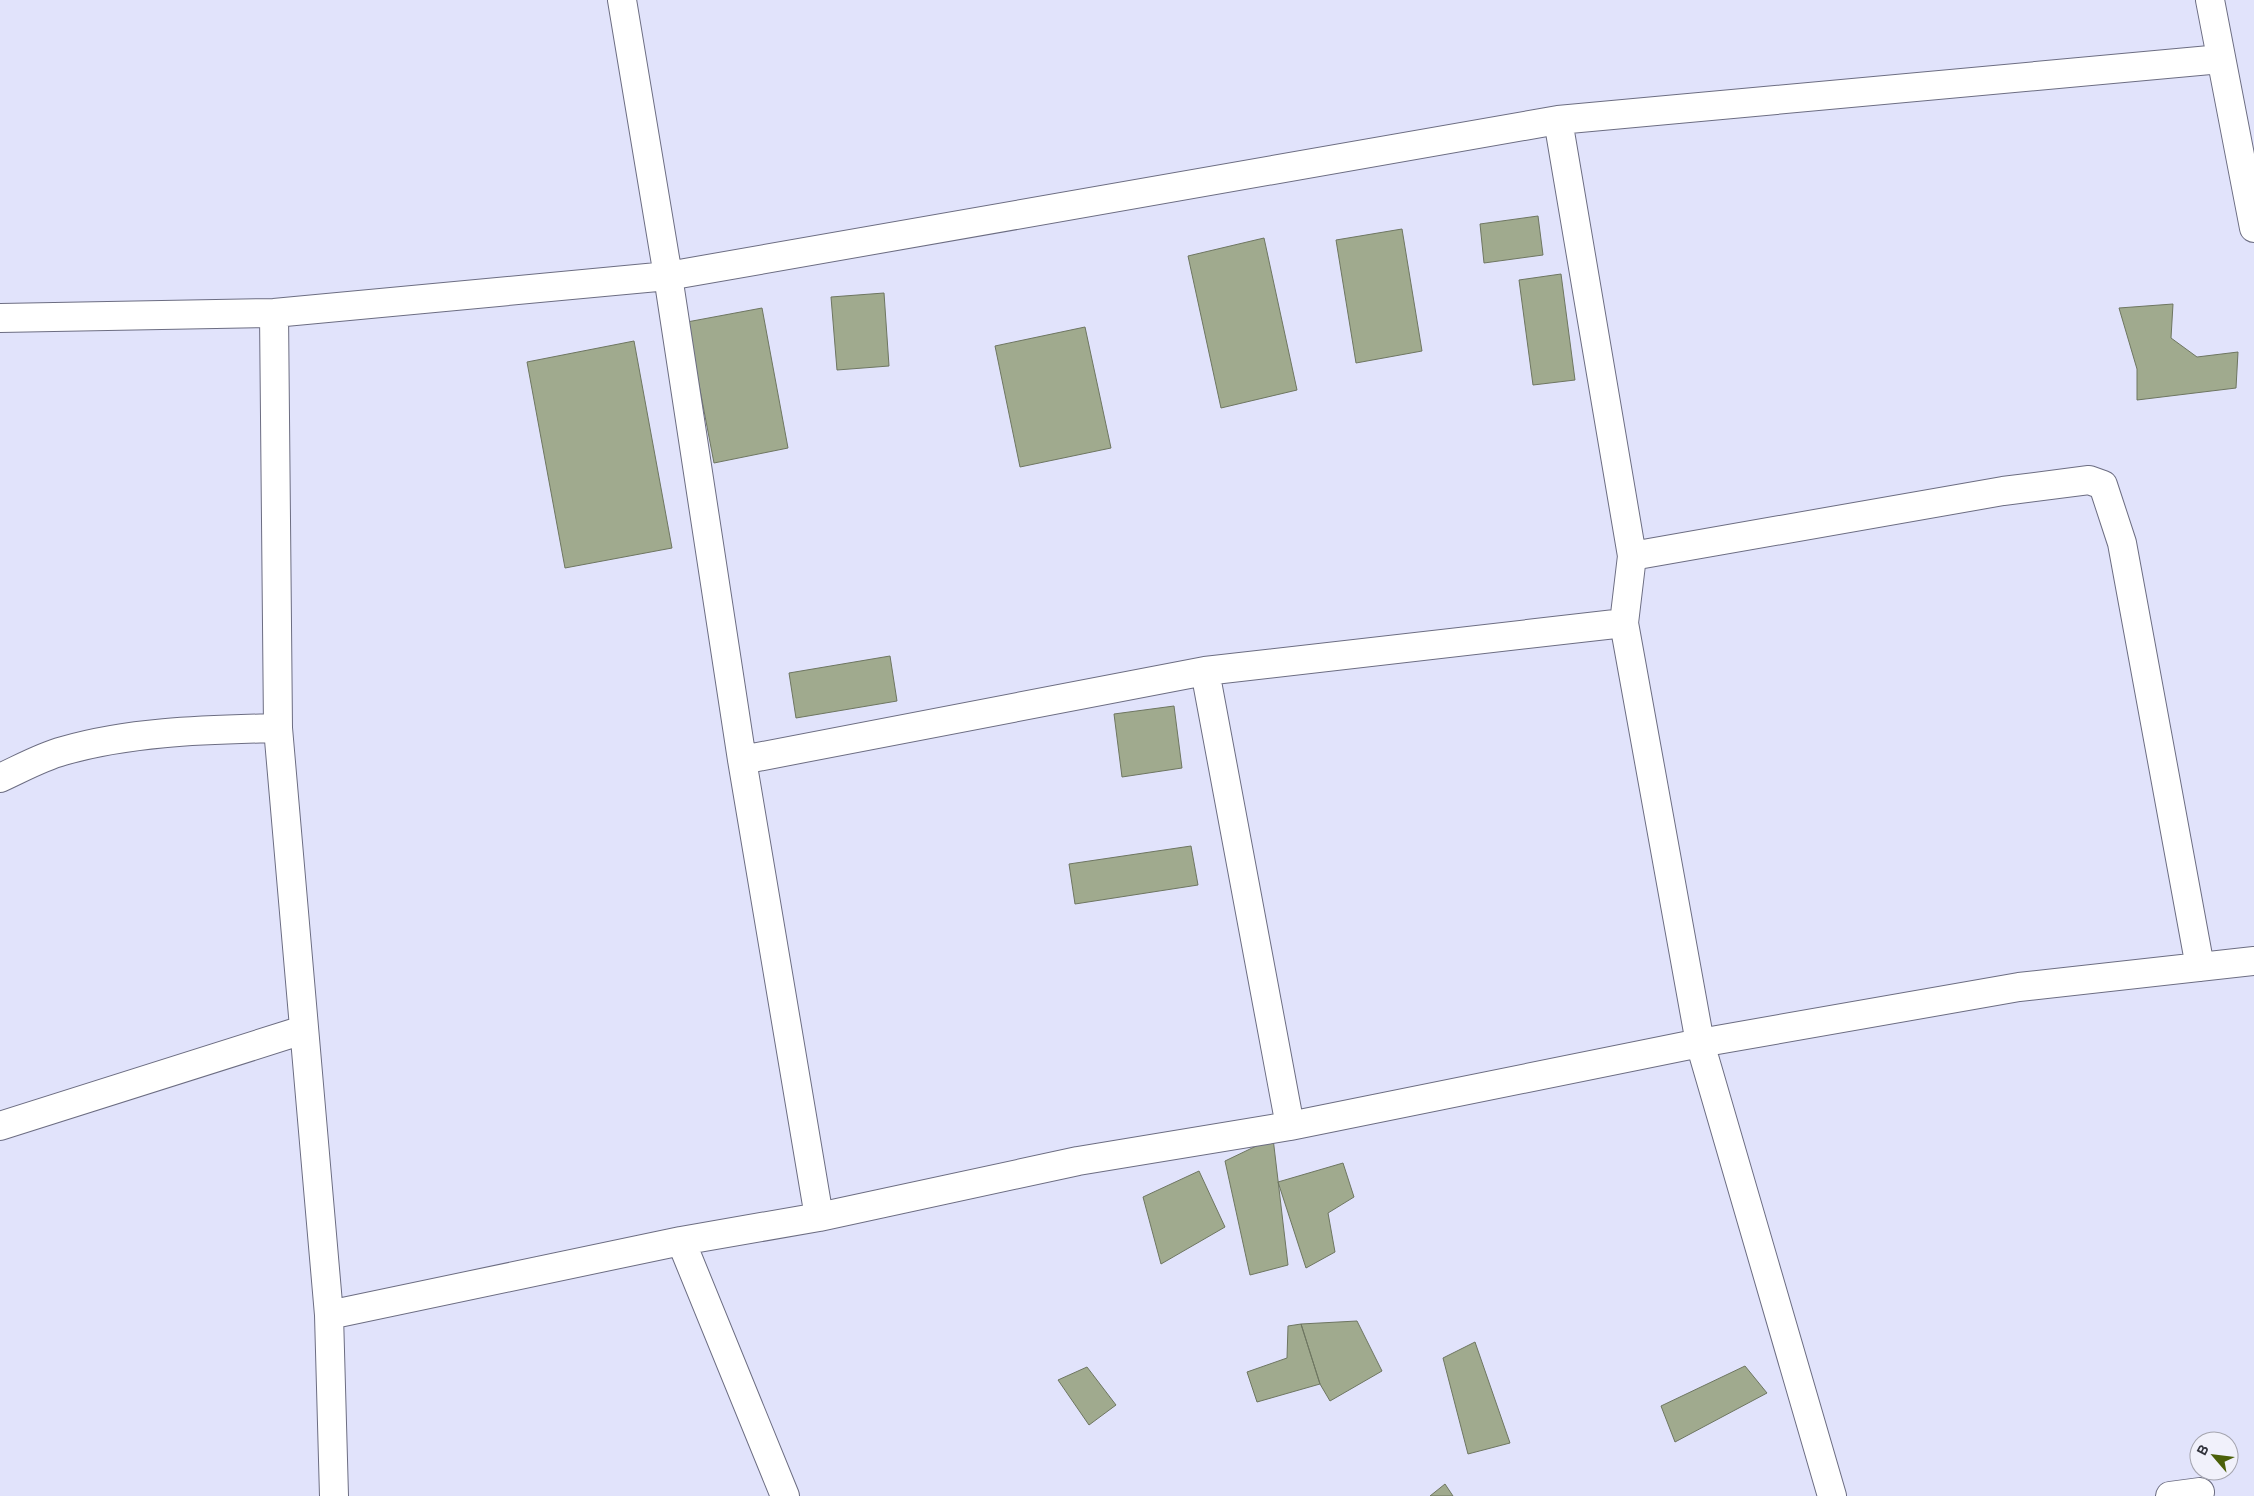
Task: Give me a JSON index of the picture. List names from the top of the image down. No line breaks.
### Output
{"north":"top left"}
